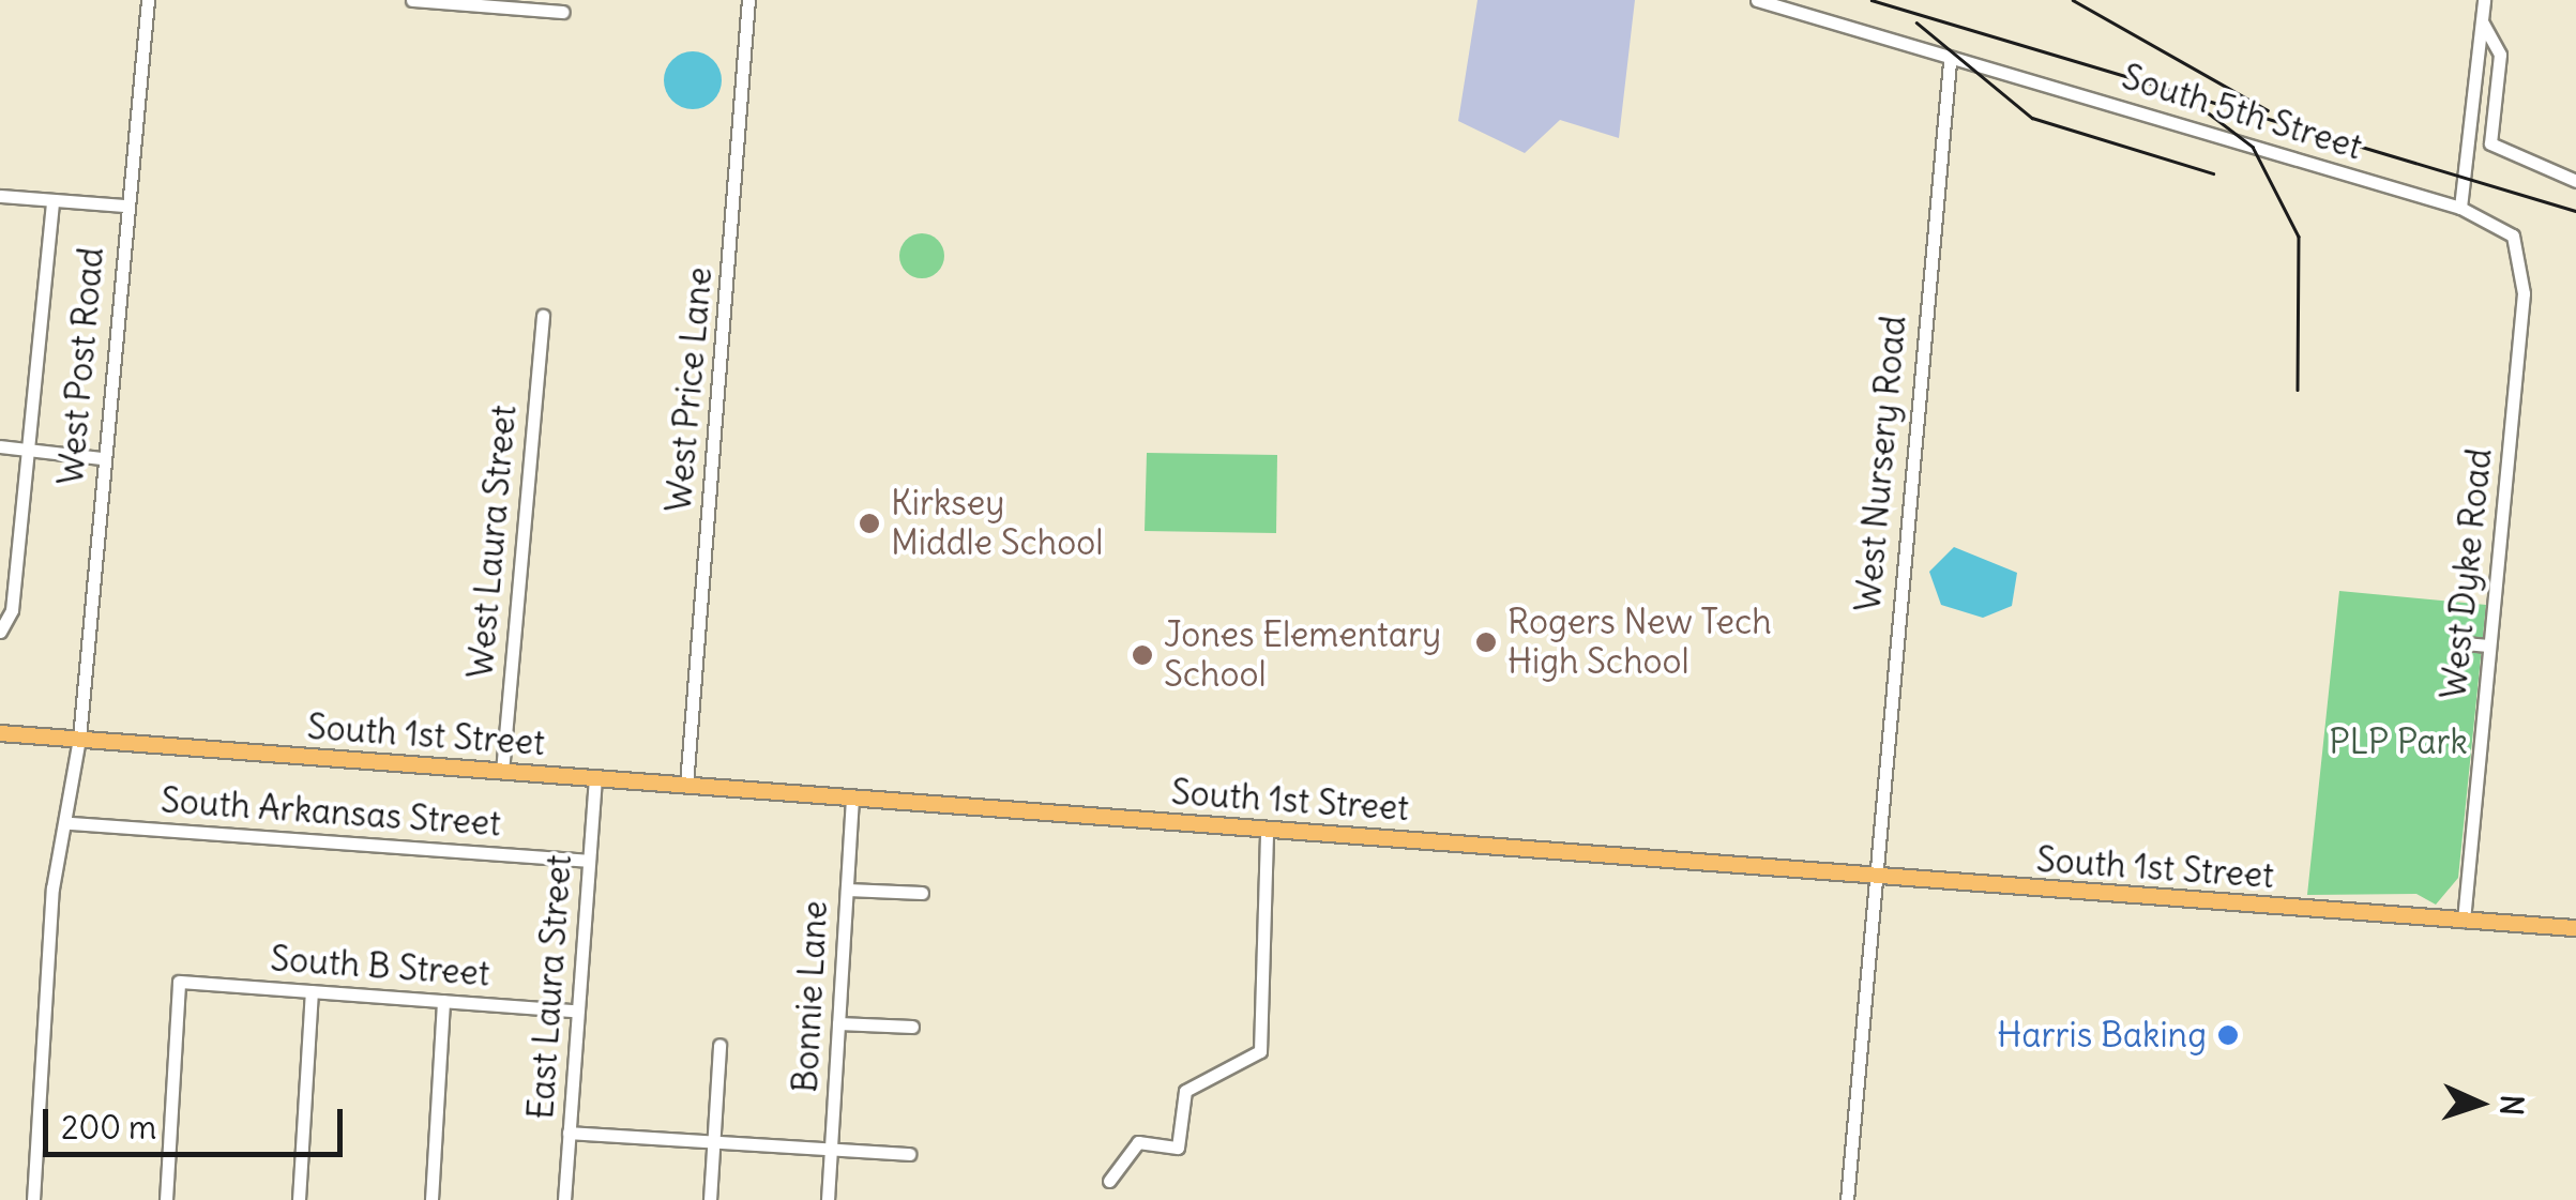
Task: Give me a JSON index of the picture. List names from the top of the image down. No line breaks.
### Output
{"streets":{"main road":["South 1st Street"],"street":["South 5th Street","West Post Road","West Price Lane","West Nursery Road","West Laura Street","West Dyke Road","South Arkansas Street","South B Street","East Laura Street","Bonnie Lane"]},"crossings":[["South 5th Street","West Nursery Road"],["South 5th Street","West Dyke Road"],["West Post Road","South 1st Street"],["West Post Road","South Arkansas Street"],["West Price Lane","South 1st Street"],["West Nursery Road","South 1st Street"],["West Laura Street","South 1st Street"],["West Dyke Road","South 1st Street"],["South 1st Street","East Laura Street"],["South 1st Street","Bonnie Lane"],["South Arkansas Street","East Laura Street"],["South B Street","East Laura Street"]],"parks":["PLP Park"],"places":["Kirksey Middle School","Rogers New Tech High School","Jones Elementary School","Harris Baking"],"scale_bar":"200 m","north":"right"}
